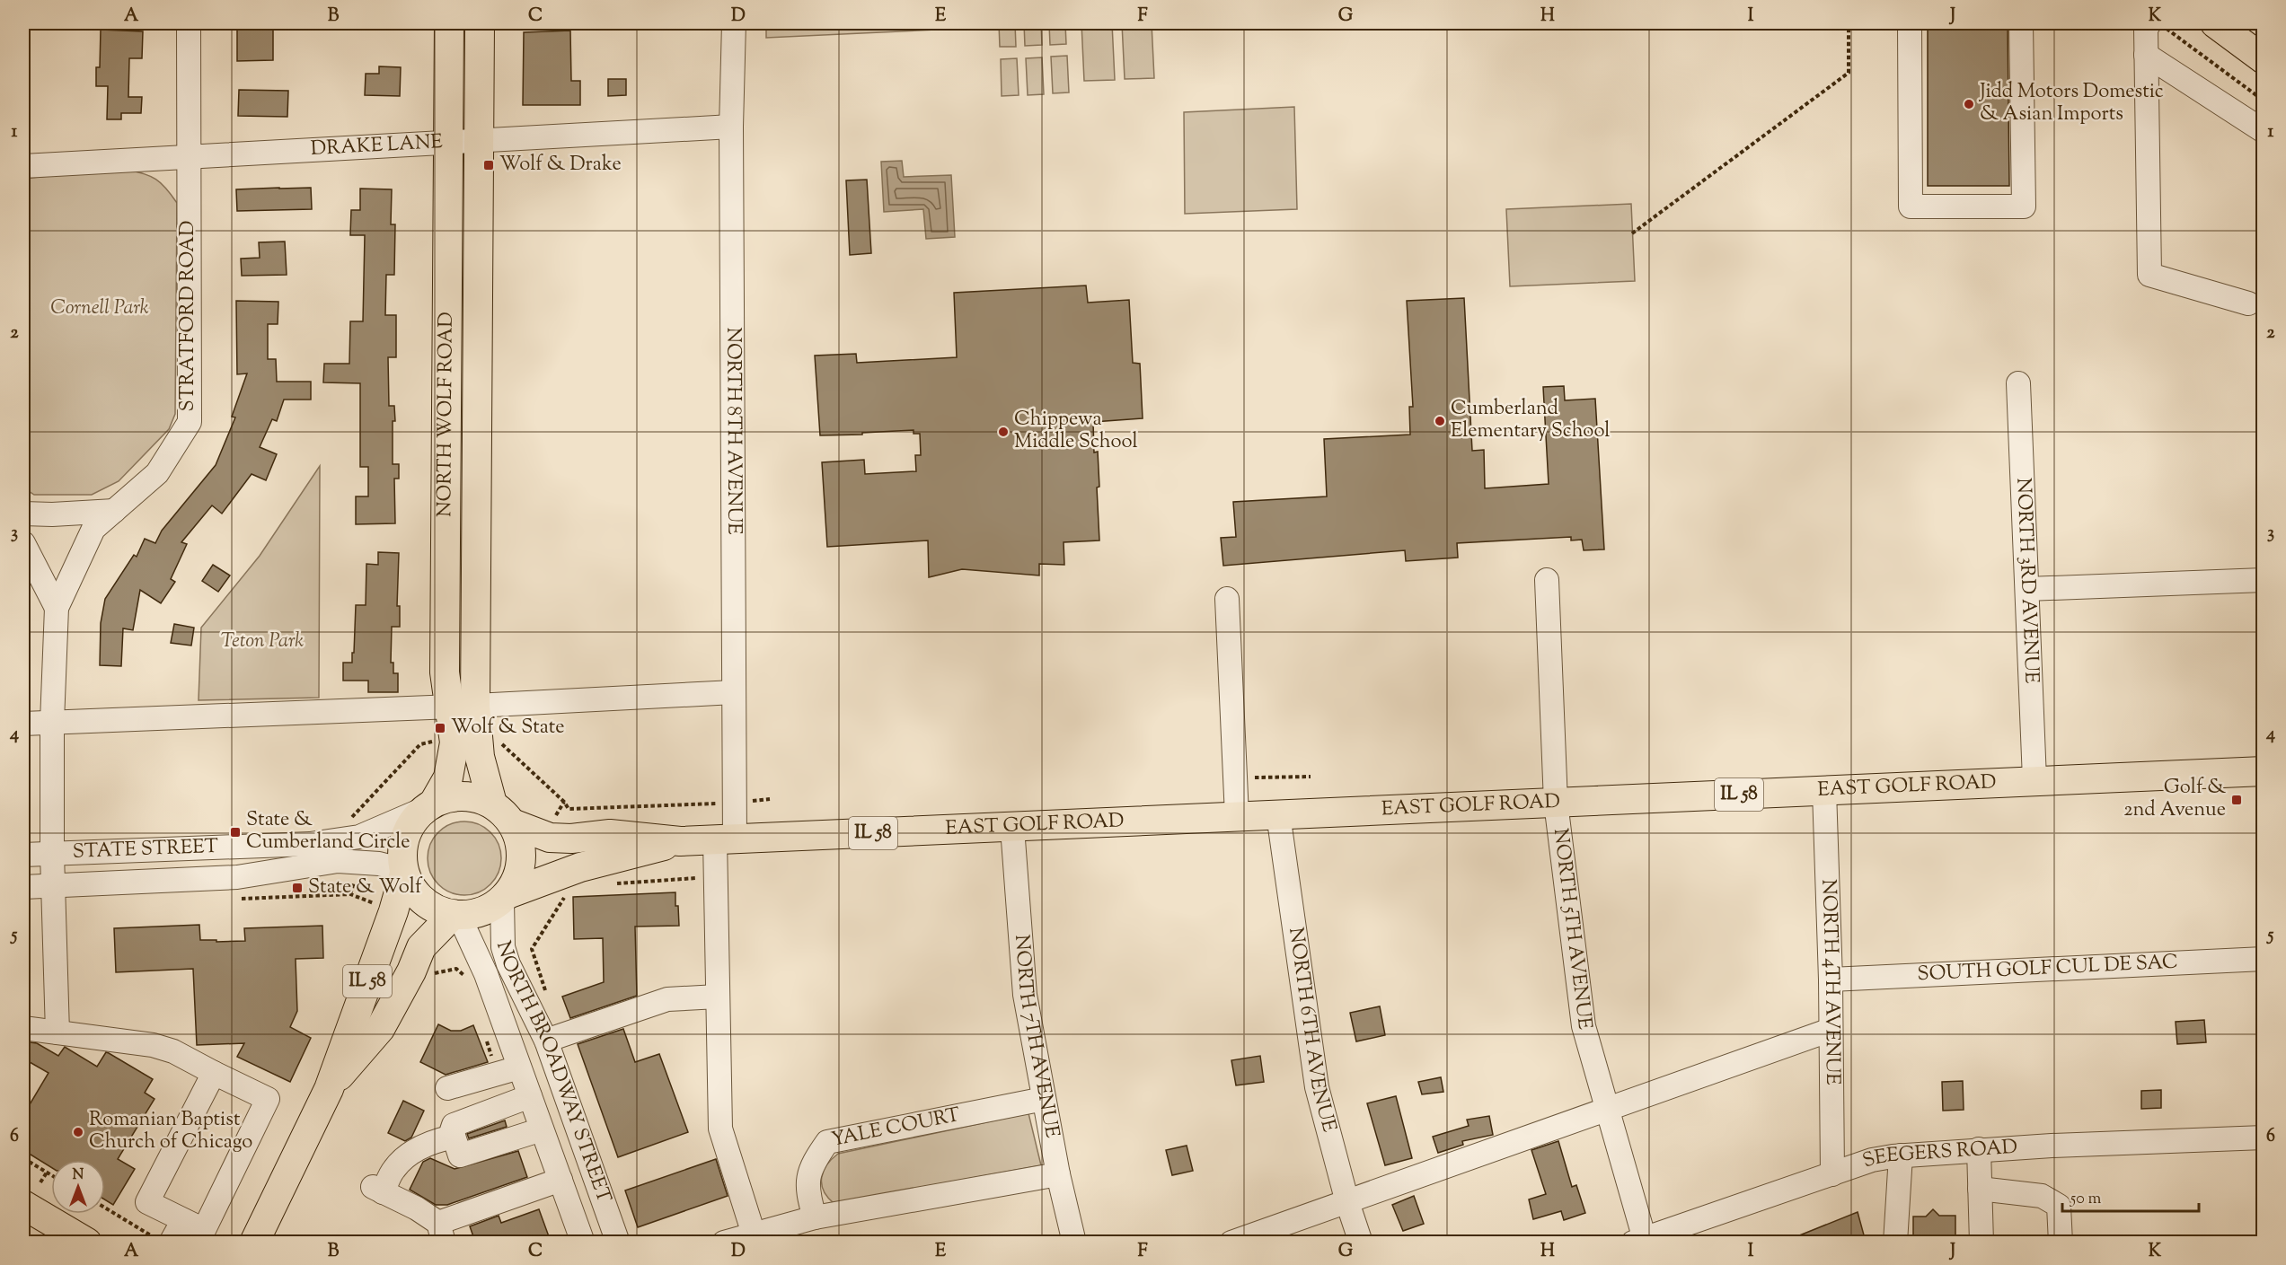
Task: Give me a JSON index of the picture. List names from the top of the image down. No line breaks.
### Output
{"streets":{"main road":["NORTH WOLF ROAD","EAST GOLF ROAD","IL 58"],"street":["DRAKE LANE","STRATFORD ROAD","NORTH 8TH AVENUE","NORTH 3RD AVENUE","STATE STREET","NORTH 5TH AVENUE","SOUTH GOLF CUL DE SAC","NORTH 4TH AVENUE","NORTH 6TH AVENUE","NORTH 7TH AVENUE","NORTH BROADWAY STREET","YALE COURT","SEEGERS ROAD"]},"crossings":[["DRAKE LANE","STRATFORD ROAD"],["DRAKE LANE","NORTH WOLF ROAD"],["DRAKE LANE","NORTH 8TH AVENUE"],["STRATFORD ROAD","STATE STREET"],["NORTH WOLF ROAD","EAST GOLF ROAD"],["NORTH WOLF ROAD","IL 58"],["NORTH WOLF ROAD","STATE STREET"],["NORTH WOLF ROAD","NORTH BROADWAY STREET"],["NORTH 8TH AVENUE","EAST GOLF ROAD"],["NORTH 3RD AVENUE","EAST GOLF ROAD"],["EAST GOLF ROAD","IL 58"],["EAST GOLF ROAD","STATE STREET"],["EAST GOLF ROAD","NORTH 5TH AVENUE"],["EAST GOLF ROAD","NORTH 4TH AVENUE"],["EAST GOLF ROAD","NORTH 6TH AVENUE"],["EAST GOLF ROAD","NORTH 7TH AVENUE"],["EAST GOLF ROAD","NORTH BROADWAY STREET"],["IL 58","STATE STREET"],["IL 58","NORTH BROADWAY STREET"],["STATE STREET","NORTH BROADWAY STREET"],["NORTH 5TH AVENUE","SEEGERS ROAD"],["SOUTH GOLF CUL DE SAC","NORTH 4TH AVENUE"],["NORTH 4TH AVENUE","SEEGERS ROAD"],["NORTH 7TH AVENUE","YALE COURT"]],"parks":["Cornell Park","Teton Park"],"places":{"other":["Jidd Motors Domestic & Asian Imports","Cumberland Elementary School","Chippewa Middle School","Romanian Baptist Church of Chicago"],"transit":["Wolf & Drake","Wolf & State","Golf & 2nd Avenue","State & Cumberland Circle","State & Wolf"]},"scale_bar":"50 m","north":"top","grid":{"columns":["A","B","C","D","E","F","G","H","I","J","K"],"rows":["1","2","3","4","5","6"]}}
